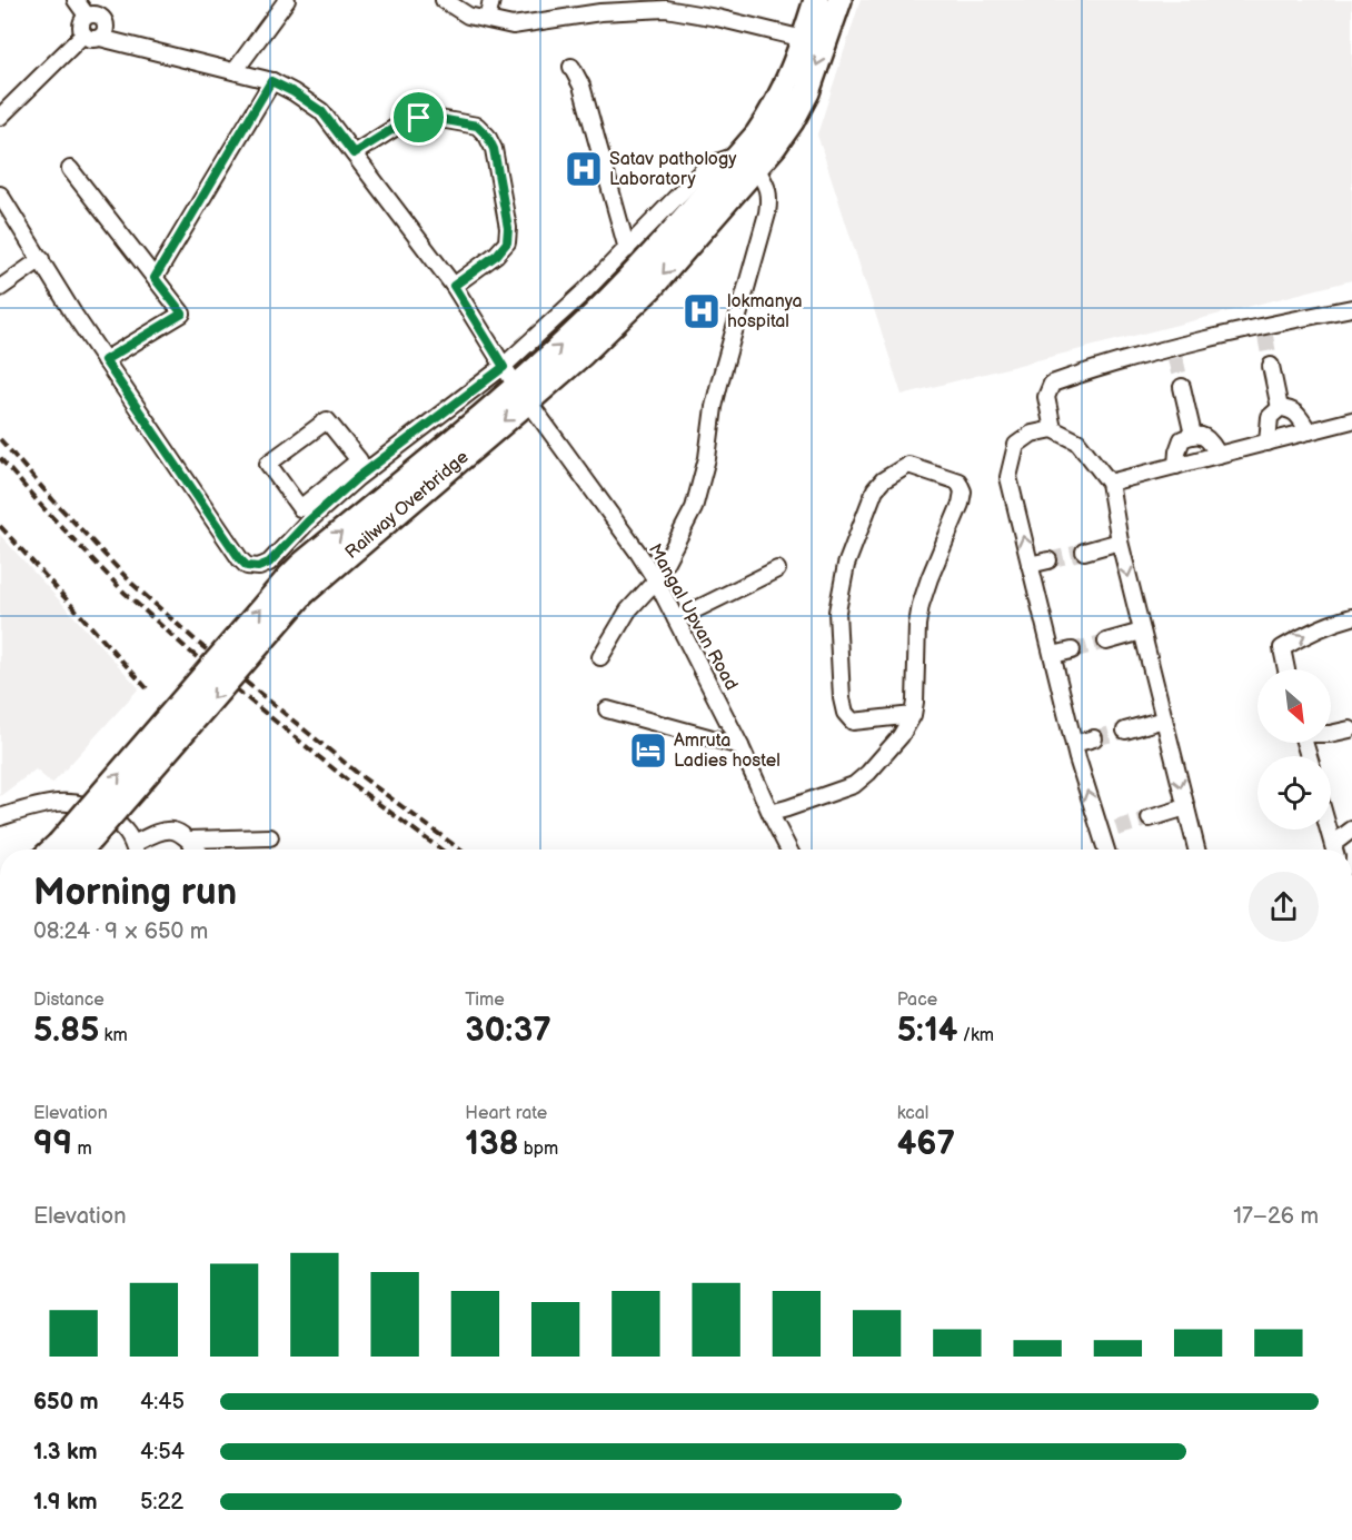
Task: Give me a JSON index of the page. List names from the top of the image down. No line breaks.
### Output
{"streets":{"main road":["Railway Overbridge"],"street":["Mangal Upvan Road"]},"places":{"hospital":["Satav pathology Laboratory","lokmanya hospital"],"hotel":["Amruta Ladies hostel"]},"north":"bottom right","page":{"heading":["Morning run","08:24 · 9 × 650 m"],"stats":[["Distance","5.85 km"],["Time","30:37"],["Pace","5:14 /km"],["Elevation","99 m"],["Heart rate","138 bpm"],["kcal","467"]],"chart":["Elevation","17–26 m"],"list":[{"name":"650 m","note":"4:45"},{"name":"1.3 km","note":"4:54"},{"name":"1.9 km","note":"5:22"}]}}
